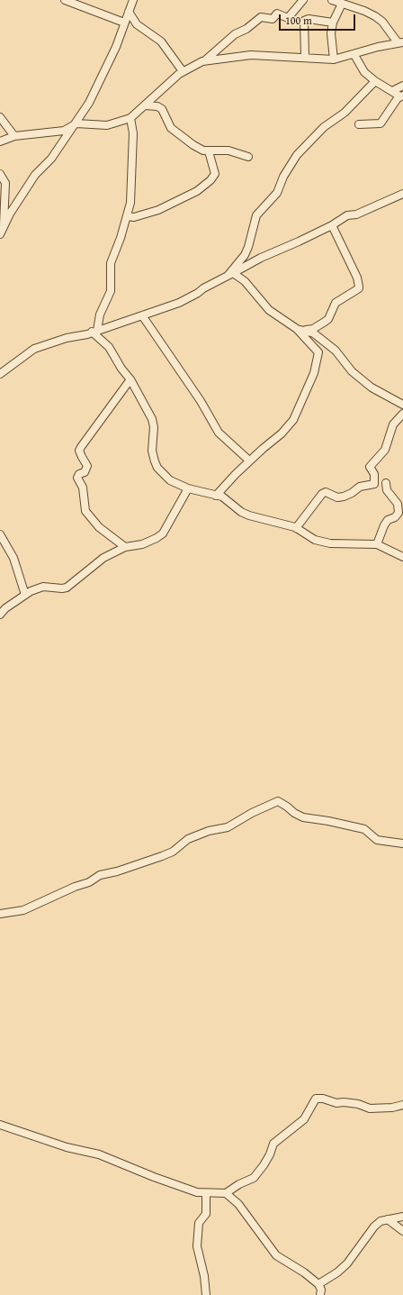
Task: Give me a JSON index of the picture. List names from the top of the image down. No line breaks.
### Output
{"scale_bar":"100 m"}
